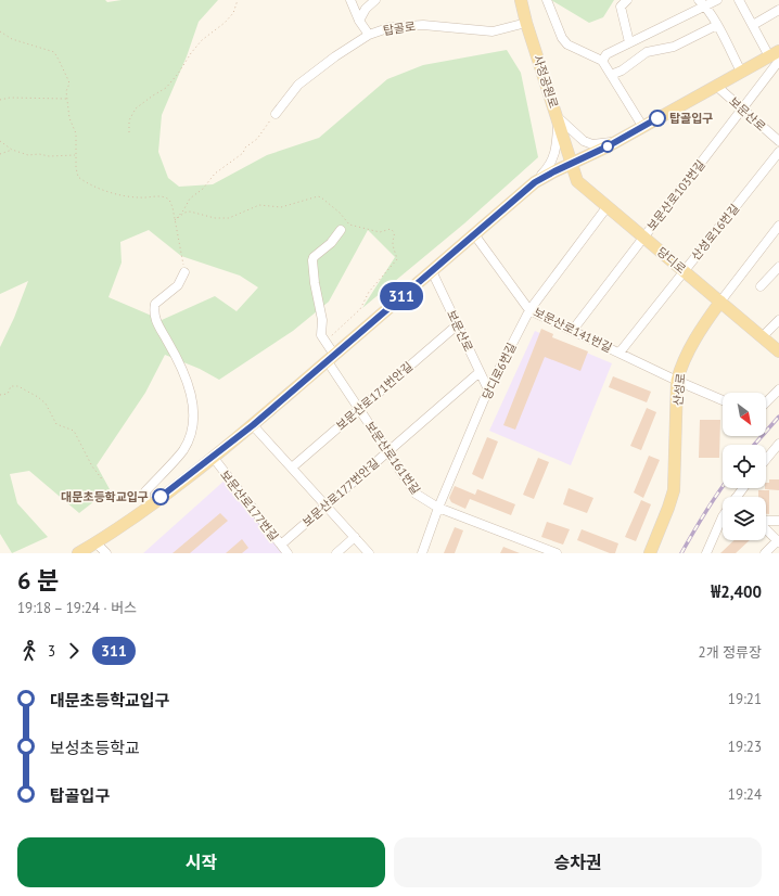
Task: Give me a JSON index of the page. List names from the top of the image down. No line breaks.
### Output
{"streets":{"main road":["사정공원로","보문산로","당디로","산성로"],"street":["탑골로","보문산로103번길","산성로16번길","보문산로141번길","당디로6번길","보문산로171번안길","보문산로161번길","보문산로177번안길","보문산로177번길"]},"crossings":[["탑골로","사정공원로"],["사정공원로","보문산로"],["사정공원로","당디로"],["보문산로","보문산로103번길"],["보문산로","당디로"],["보문산로","보문산로141번길"],["보문산로","당디로6번길"],["보문산로","보문산로171번안길"],["보문산로","보문산로161번길"],["보문산로","보문산로177번안길"],["보문산로","보문산로177번길"],["보문산로103번길","당디로"],["보문산로103번길","보문산로141번길"],["산성로16번길","당디로"],["산성로16번길","보문산로141번길"],["당디로","당디로6번길"],["당디로","산성로"],["보문산로141번길","당디로6번길"],["보문산로141번길","산성로"],["당디로6번길","보문산로161번길"],["보문산로171번안길","보문산로161번길"],["보문산로161번길","보문산로177번안길"],["보문산로177번안길","보문산로177번길"]],"places":["탑골입구","대문초등학교입구"],"lines":["bus line 311"],"north":"bottom right","page":{"on_map":"311","heading":["6 분","19:18 – 19:24 · 버스","₩2,400"],"legs":["3","311","2개 정류장"],"list":[{"name":"대문초등학교입구","value":"19:21"},{"name":"보성초등학교","value":"19:23"},{"name":"탑골입구","value":"19:24"}],"buttons":["시작","승차권"]}}
